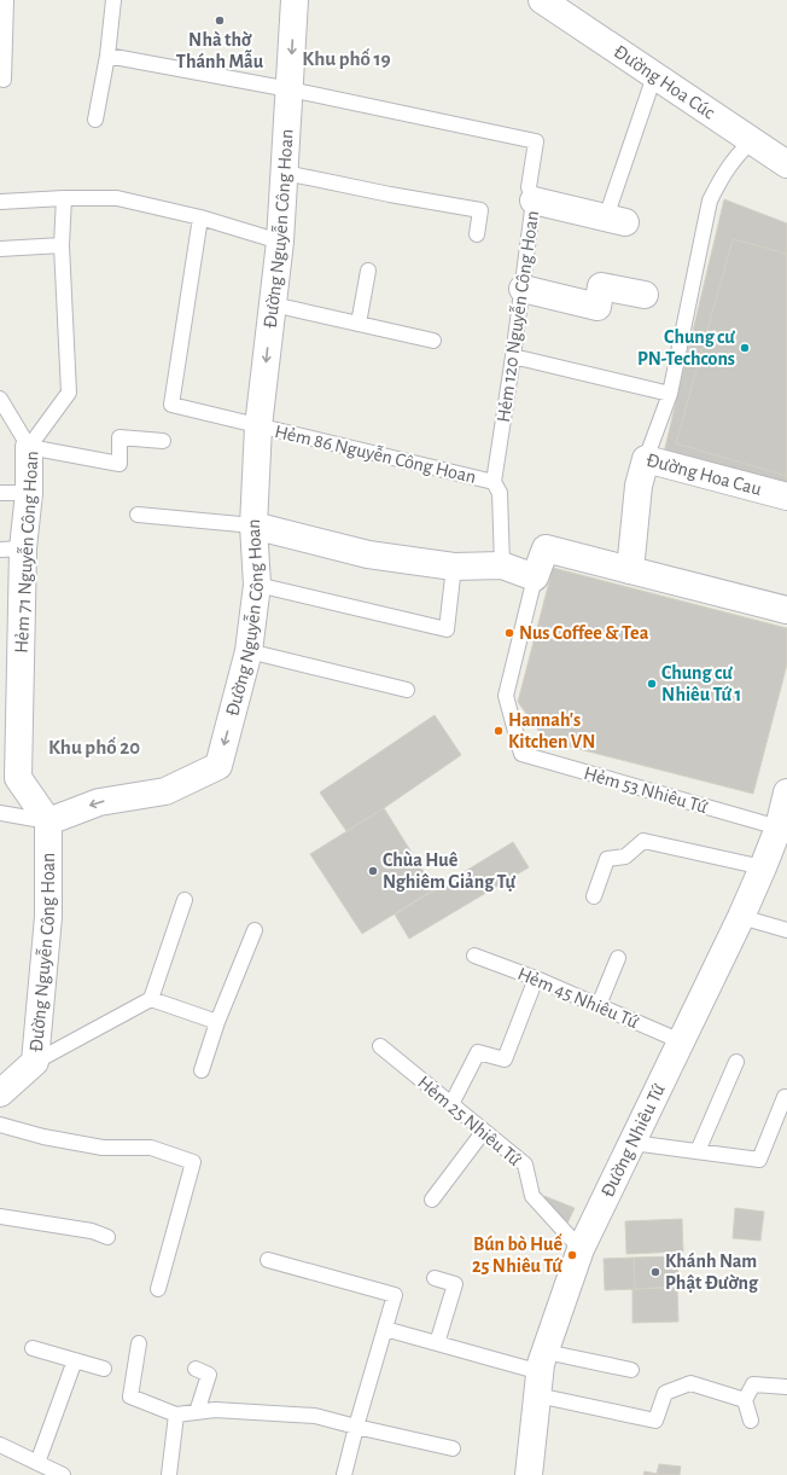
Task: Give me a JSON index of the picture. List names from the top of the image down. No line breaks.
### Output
{"streets":{"street":["Đường Hoa Cúc","Đường Nguyễn Công Hoan","Đường Hoa Cau","Hẻm 71 Nguyễn Công Hoan","Đường Nhiêu Tứ"],"lane":["Hẻm 120 Nguyễn Công Hoan","Hẻm 86 Nguyễn Công Hoan","Hẻm 53 Nhiêu Tứ","Hẻm 45 Nhiêu Tứ","Hẻm 25 Nhiêu Tứ"]},"crossings":[["Đường Nguyễn Công Hoan","Hẻm 120 Nguyễn Công Hoan"],["Đường Nguyễn Công Hoan","Hẻm 86 Nguyễn Công Hoan"],["Đường Nguyễn Công Hoan","Hẻm 71 Nguyễn Công Hoan"],["Hẻm 120 Nguyễn Công Hoan","Hẻm 86 Nguyễn Công Hoan"],["Hẻm 53 Nhiêu Tứ","Đường Nhiêu Tứ"],["Hẻm 45 Nhiêu Tứ","Đường Nhiêu Tứ"],["Hẻm 25 Nhiêu Tứ","Đường Nhiêu Tứ"]],"one_way":["Đường Nguyễn Công Hoan"],"districts":["Khu phố 19","Khu phố 20"],"places":["Nhà thờ Thánh Mẫu","Chung cư PN-Techcons","Nus Coffee & Tea","Chung cư Nhiêu Tứ 1","Hannah's Kitchen VN","Chùa Huê Nghiêm Giảng Tự","Bún bò Huế 25 Nhiêu Tứ","Khánh Nam Phật Đường"]}
